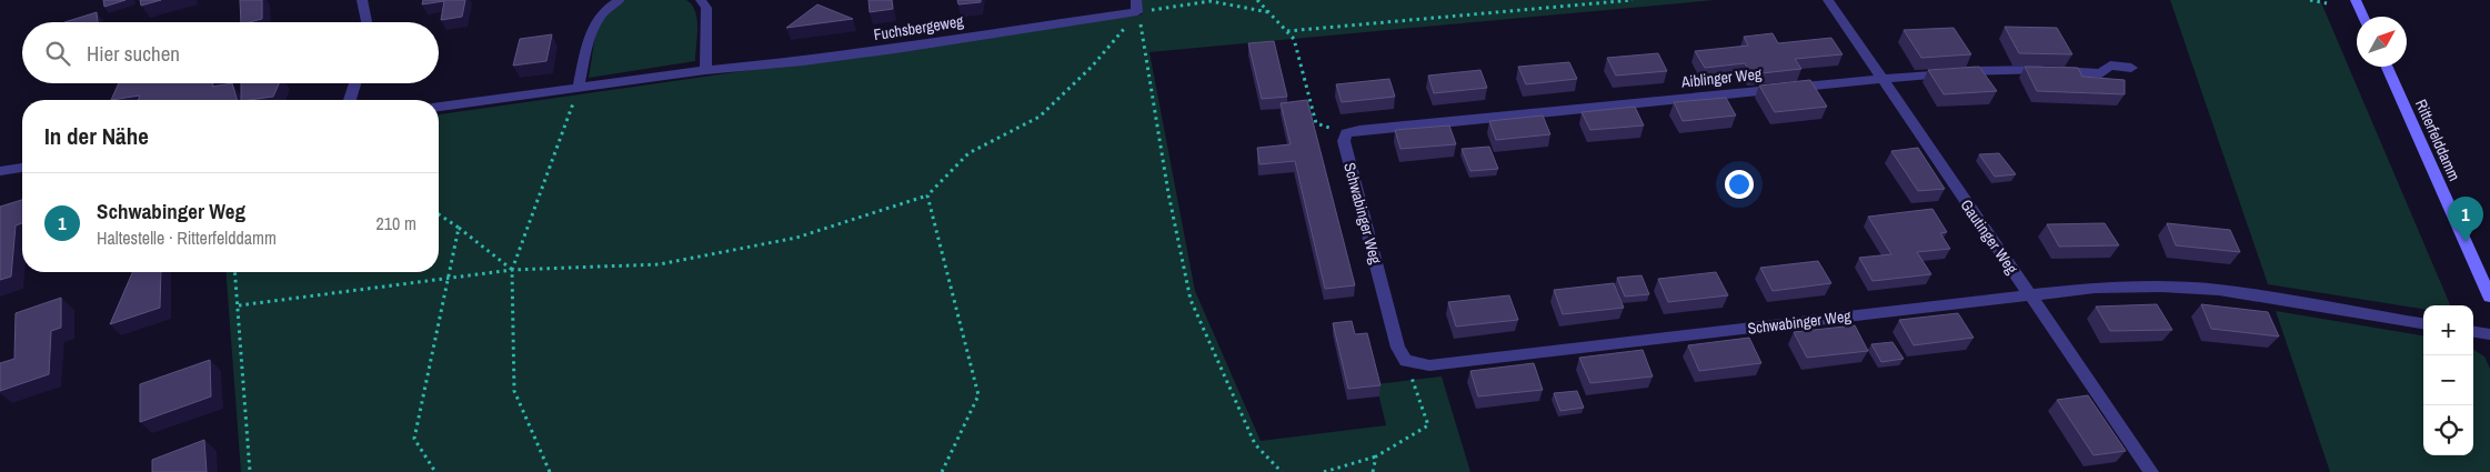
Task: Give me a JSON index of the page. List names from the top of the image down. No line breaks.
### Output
{"streets":{"main road":["Ritterfelddamm"],"street":["Fuchsbergeweg","Aiblinger Weg","Schwabinger Weg","Gautinger Weg"]},"crossings":[["Aiblinger Weg","Schwabinger Weg"],["Aiblinger Weg","Gautinger Weg"],["Schwabinger Weg","Gautinger Weg"]],"north":"top right","page":{"search":"Hier suchen","heading":"In der Nähe","list":[{"mark":"1","name":"Schwabinger Weg","note":"Haltestelle · Ritterfelddamm","value":"210 m"}],"pins":"1","map_buttons":["+","−"]}}
